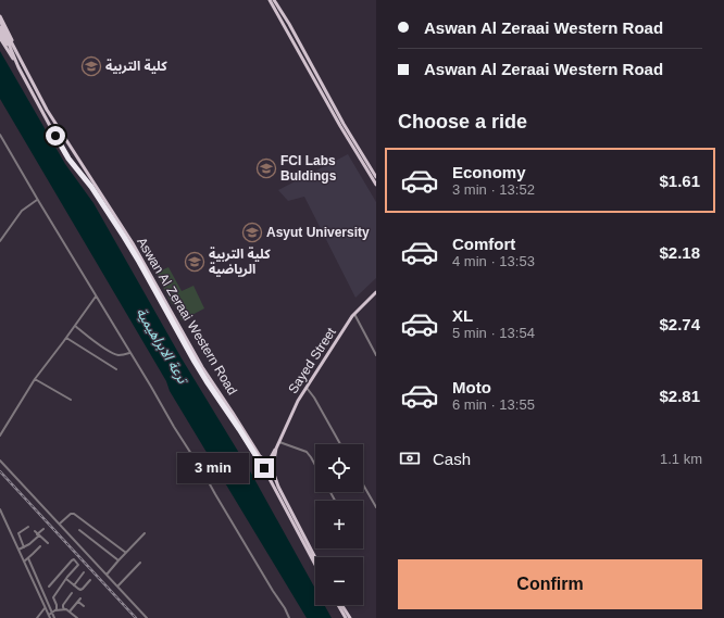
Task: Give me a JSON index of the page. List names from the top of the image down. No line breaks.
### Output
{"streets":{"main road":["Aswan Al Zeraai Western Road","Sayed Street"]},"crossings":[["Aswan Al Zeraai Western Road","Sayed Street"]],"water":["ترعة الابراهيمية"],"places":{"school or university":["كلية التربية","FCI Labs Buldings","Asyut University","كلية التربية الرياضية"]},"page":{"banner":["Aswan Al Zeraai Western Road","Aswan Al Zeraai Western Road"],"heading":"Choose a ride","list":[{"name":"Economy","note":"3 min · 13:52","value":"$1.61"},{"name":"Comfort","note":"4 min · 13:53","value":"$2.18"},{"name":"XL","note":"5 min · 13:54","value":"$2.74"},{"name":"Moto","note":"6 min · 13:55","value":"$2.81"}],"pay":["Cash","1.1 km"],"map_buttons":["+","−"],"bubble":"3 min","buttons":"Confirm"}}
